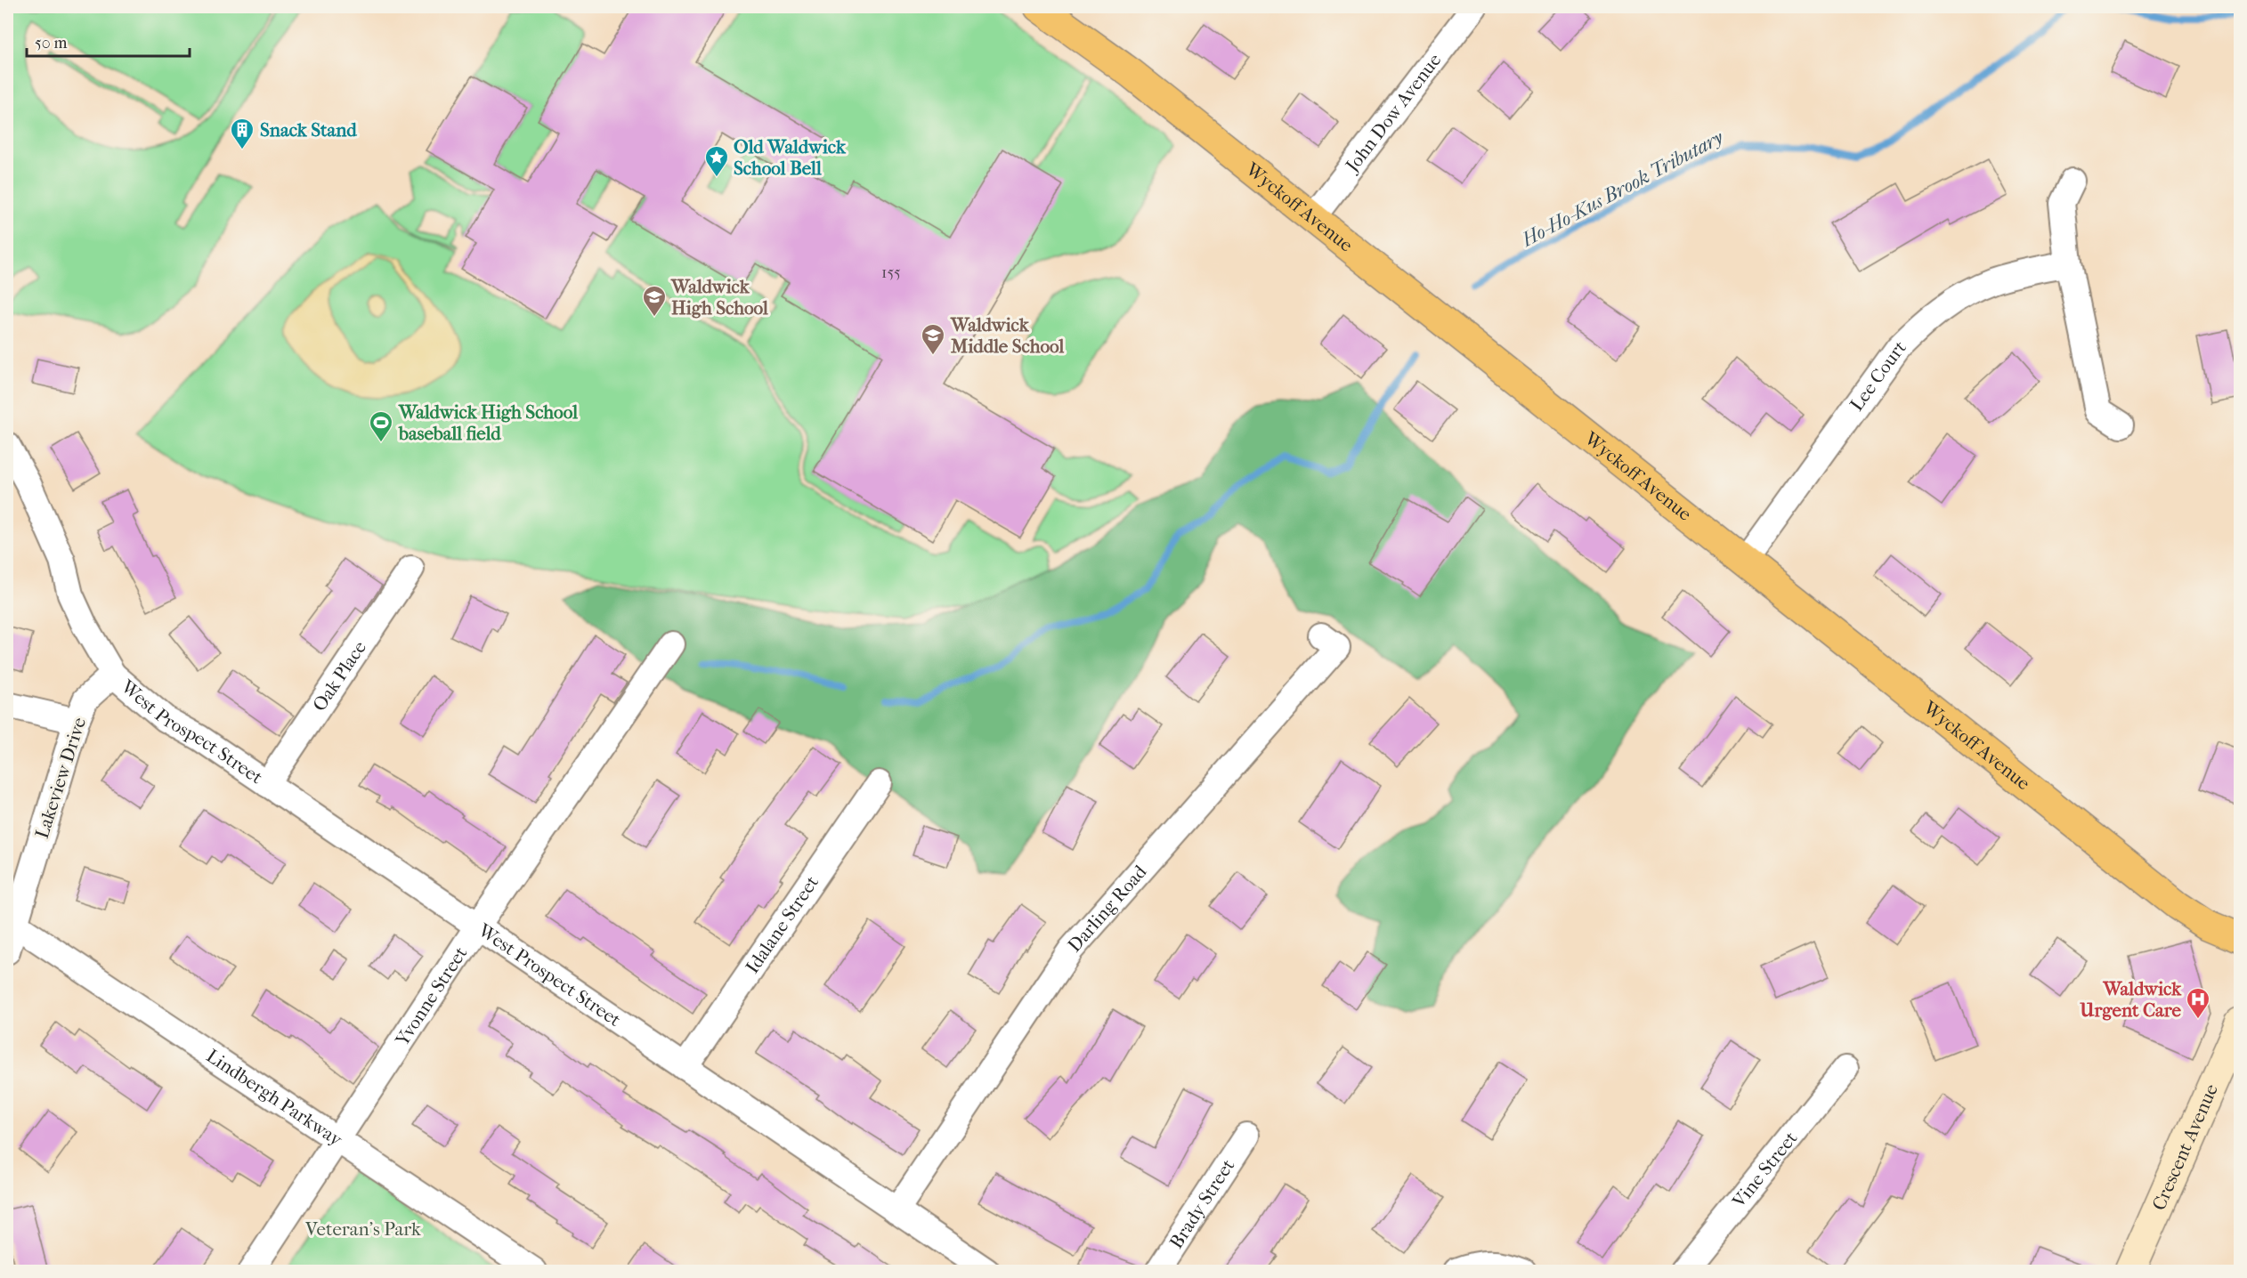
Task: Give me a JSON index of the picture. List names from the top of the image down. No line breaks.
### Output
{"streets":{"main road":["Wyckoff Avenue","Crescent Avenue"],"street":["John Dow Avenue","Lee Court","Oak Place","West Prospect Street","Lakeview Drive","Darling Road","Idalane Street","Yvonne Street","Lindbergh Parkway","Vine Street","Brady Street"]},"crossings":[["John Dow Avenue","Wyckoff Avenue"],["Wyckoff Avenue","Lee Court"],["Oak Place","West Prospect Street"],["West Prospect Street","Lakeview Drive"],["West Prospect Street","Darling Road"],["West Prospect Street","Idalane Street"],["West Prospect Street","Yvonne Street"],["Lakeview Drive","Lindbergh Parkway"],["Yvonne Street","Lindbergh Parkway"]],"water":["Ho-Ho-Kus Brook Tributary"],"parks":["Veteran's Park"],"places":{"building":["Snack Stand"],"place":["Old Waldwick School Bell"],"school or university":["Waldwick High School","Waldwick Middle School"],"sports":["Waldwick High School baseball field"],"hospital":["Waldwick Urgent Care"]},"house_numbers":["155"],"scale_bar":"50 m"}
